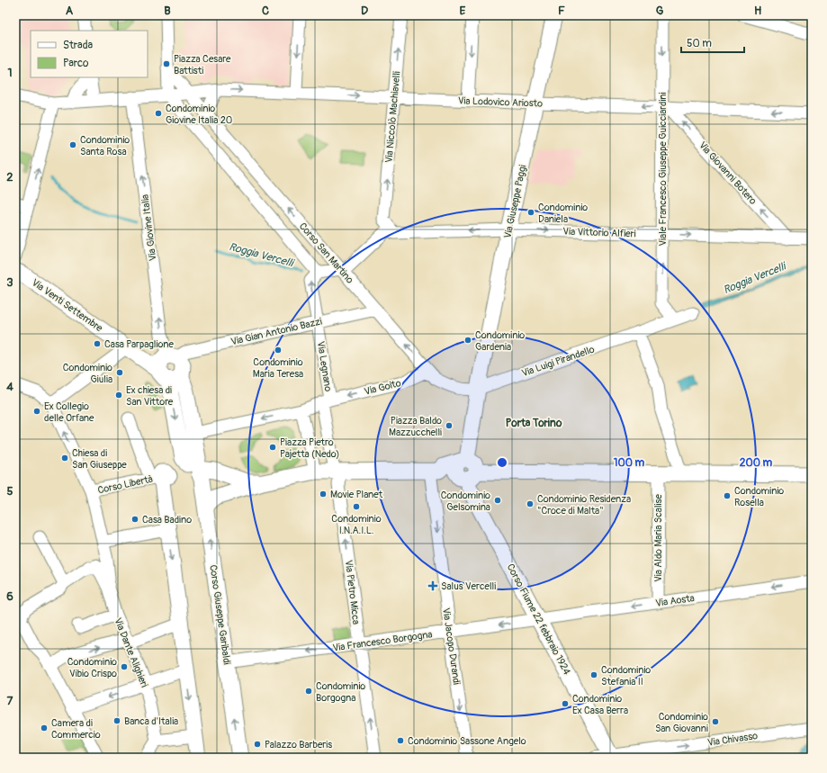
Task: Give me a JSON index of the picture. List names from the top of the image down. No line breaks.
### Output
{"streets":{"main road":["Via Giuseppe Paggi","Via Venti Settembre","Corso Giuseppe Garibaldi","Corso Fiume 22 febbraio 1924"],"street":["Via Lodovico Ariosto","Via Niccolò Machiavelli","Viale Francesco Giuseppe Guicciardini","Via Giovanni Botero","Via Giovine Italia","Via Vittorio Alfieri","Corso San Martino","Via Gian Antonio Bazzi","Via Luigi Pirandello","Via Legnano","Via Goito","Corso Libertà","Via Aldo Maria Scalise","Via Pietro Micca","Via Aosta","Via Francesco Borgogna","Via Jacopo Durandi","Via Dante Alighieri","Via Chivasso"]},"crossings":[["Via Lodovico Ariosto","Via Niccolò Machiavelli"],["Via Lodovico Ariosto","Viale Francesco Giuseppe Guicciardini"],["Via Lodovico Ariosto","Via Giovanni Botero"],["Via Lodovico Ariosto","Via Giuseppe Paggi"],["Via Lodovico Ariosto","Corso San Martino"],["Via Niccolò Machiavelli","Via Vittorio Alfieri"],["Viale Francesco Giuseppe Guicciardini","Via Giovanni Botero"],["Viale Francesco Giuseppe Guicciardini","Via Vittorio Alfieri"],["Viale Francesco Giuseppe Guicciardini","Via Luigi Pirandello"],["Via Giovanni Botero","Via Vittorio Alfieri"],["Via Giuseppe Paggi","Via Vittorio Alfieri"],["Via Giuseppe Paggi","Corso San Martino"],["Via Giuseppe Paggi","Via Luigi Pirandello"],["Via Giovine Italia","Via Venti Settembre"],["Via Giovine Italia","Via Gian Antonio Bazzi"],["Corso San Martino","Via Gian Antonio Bazzi"],["Corso San Martino","Via Luigi Pirandello"],["Corso San Martino","Via Legnano"],["Corso San Martino","Via Goito"],["Via Venti Settembre","Via Gian Antonio Bazzi"],["Via Gian Antonio Bazzi","Via Legnano"],["Via Legnano","Via Goito"],["Corso Libertà","Via Dante Alighieri"],["Via Aldo Maria Scalise","Via Aosta"],["Via Pietro Micca","Via Francesco Borgogna"],["Via Aosta","Corso Fiume 22 febbraio 1924"],["Via Aosta","Via Francesco Borgogna"],["Corso Giuseppe Garibaldi","Via Francesco Borgogna"],["Corso Fiume 22 febbraio 1924","Via Francesco Borgogna"],["Corso Fiume 22 febbraio 1924","Via Chivasso"],["Via Francesco Borgogna","Via Jacopo Durandi"]],"one_way":["Via Giovanni Botero","Via Giovine Italia","Via Legnano","Via Goito","Via Pietro Micca","Via Aosta","Via Francesco Borgogna","Via Jacopo Durandi","Via Chivasso"],"districts":["Porta Torino"],"water":["Roggia Vercelli"],"places":{"other":["Piazza Cesare Battisti","Condominio Giovine Italia 20","Condominio Santa Rosa","Condominio Daniela","Condominio Gardenia","Casa Parpaglione","Condominio Maria Teresa","Condominio Giulia","Ex chiesa di San Vittore","Ex Collegio delle Orfane","Piazza Baldo Mazzucchelli","Piazza Pietro Pajetta (Nedo)","Chiesa di San Giuseppe","Movie Planet","Condominio Rosella","Condominio Gelsomina","Condominio Residenza \"Croce di Malta\"","Condominio I.N.A.I.L.","Casa Badino","Condominio Vibio Crispo","Condominio Stefania II","Condominio Borgogna","Condominio Ex Casa Berra","Banca d'Italia","Condominio San Giovanni","Camera di Commercio","Condominio Sassone Angelo","Palazzo Barberis"],"health":["Salus Vercelli"]},"legend":["Strada","Parco"],"scale_bar":"50 m","grid":{"columns":["A","B","C","D","E","F","G","H"],"rows":["1","2","3","4","5","6","7"]},"rings":["100 m","200 m"]}
